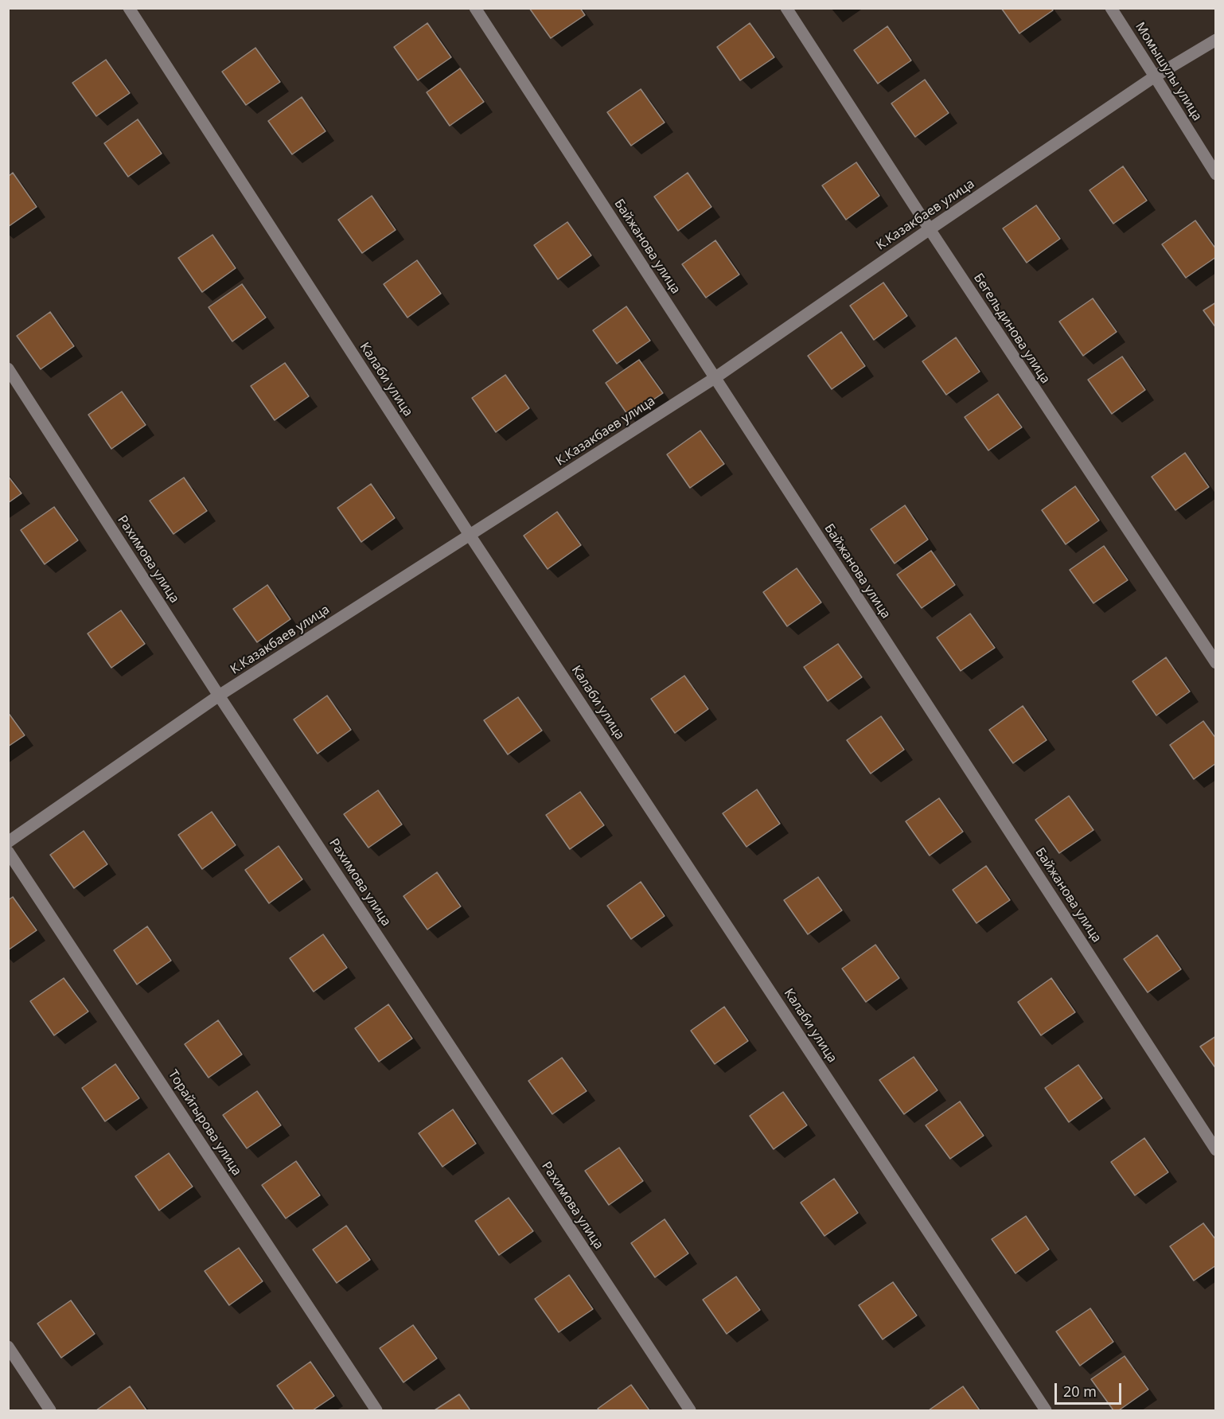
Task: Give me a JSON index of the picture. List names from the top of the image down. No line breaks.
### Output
{"streets":{"street":["Момышулы улица","К.Казакбаев улица","Байжанова улица","Бегельдинова улица","Калаби улица","Рахимова улица","Торайгырова улица"]},"crossings":[["Момышулы улица","К.Казакбаев улица"],["К.Казакбаев улица","Байжанова улица"],["К.Казакбаев улица","Бегельдинова улица"],["К.Казакбаев улица","Калаби улица"],["К.Казакбаев улица","Рахимова улица"]],"scale_bar":"20 m"}
